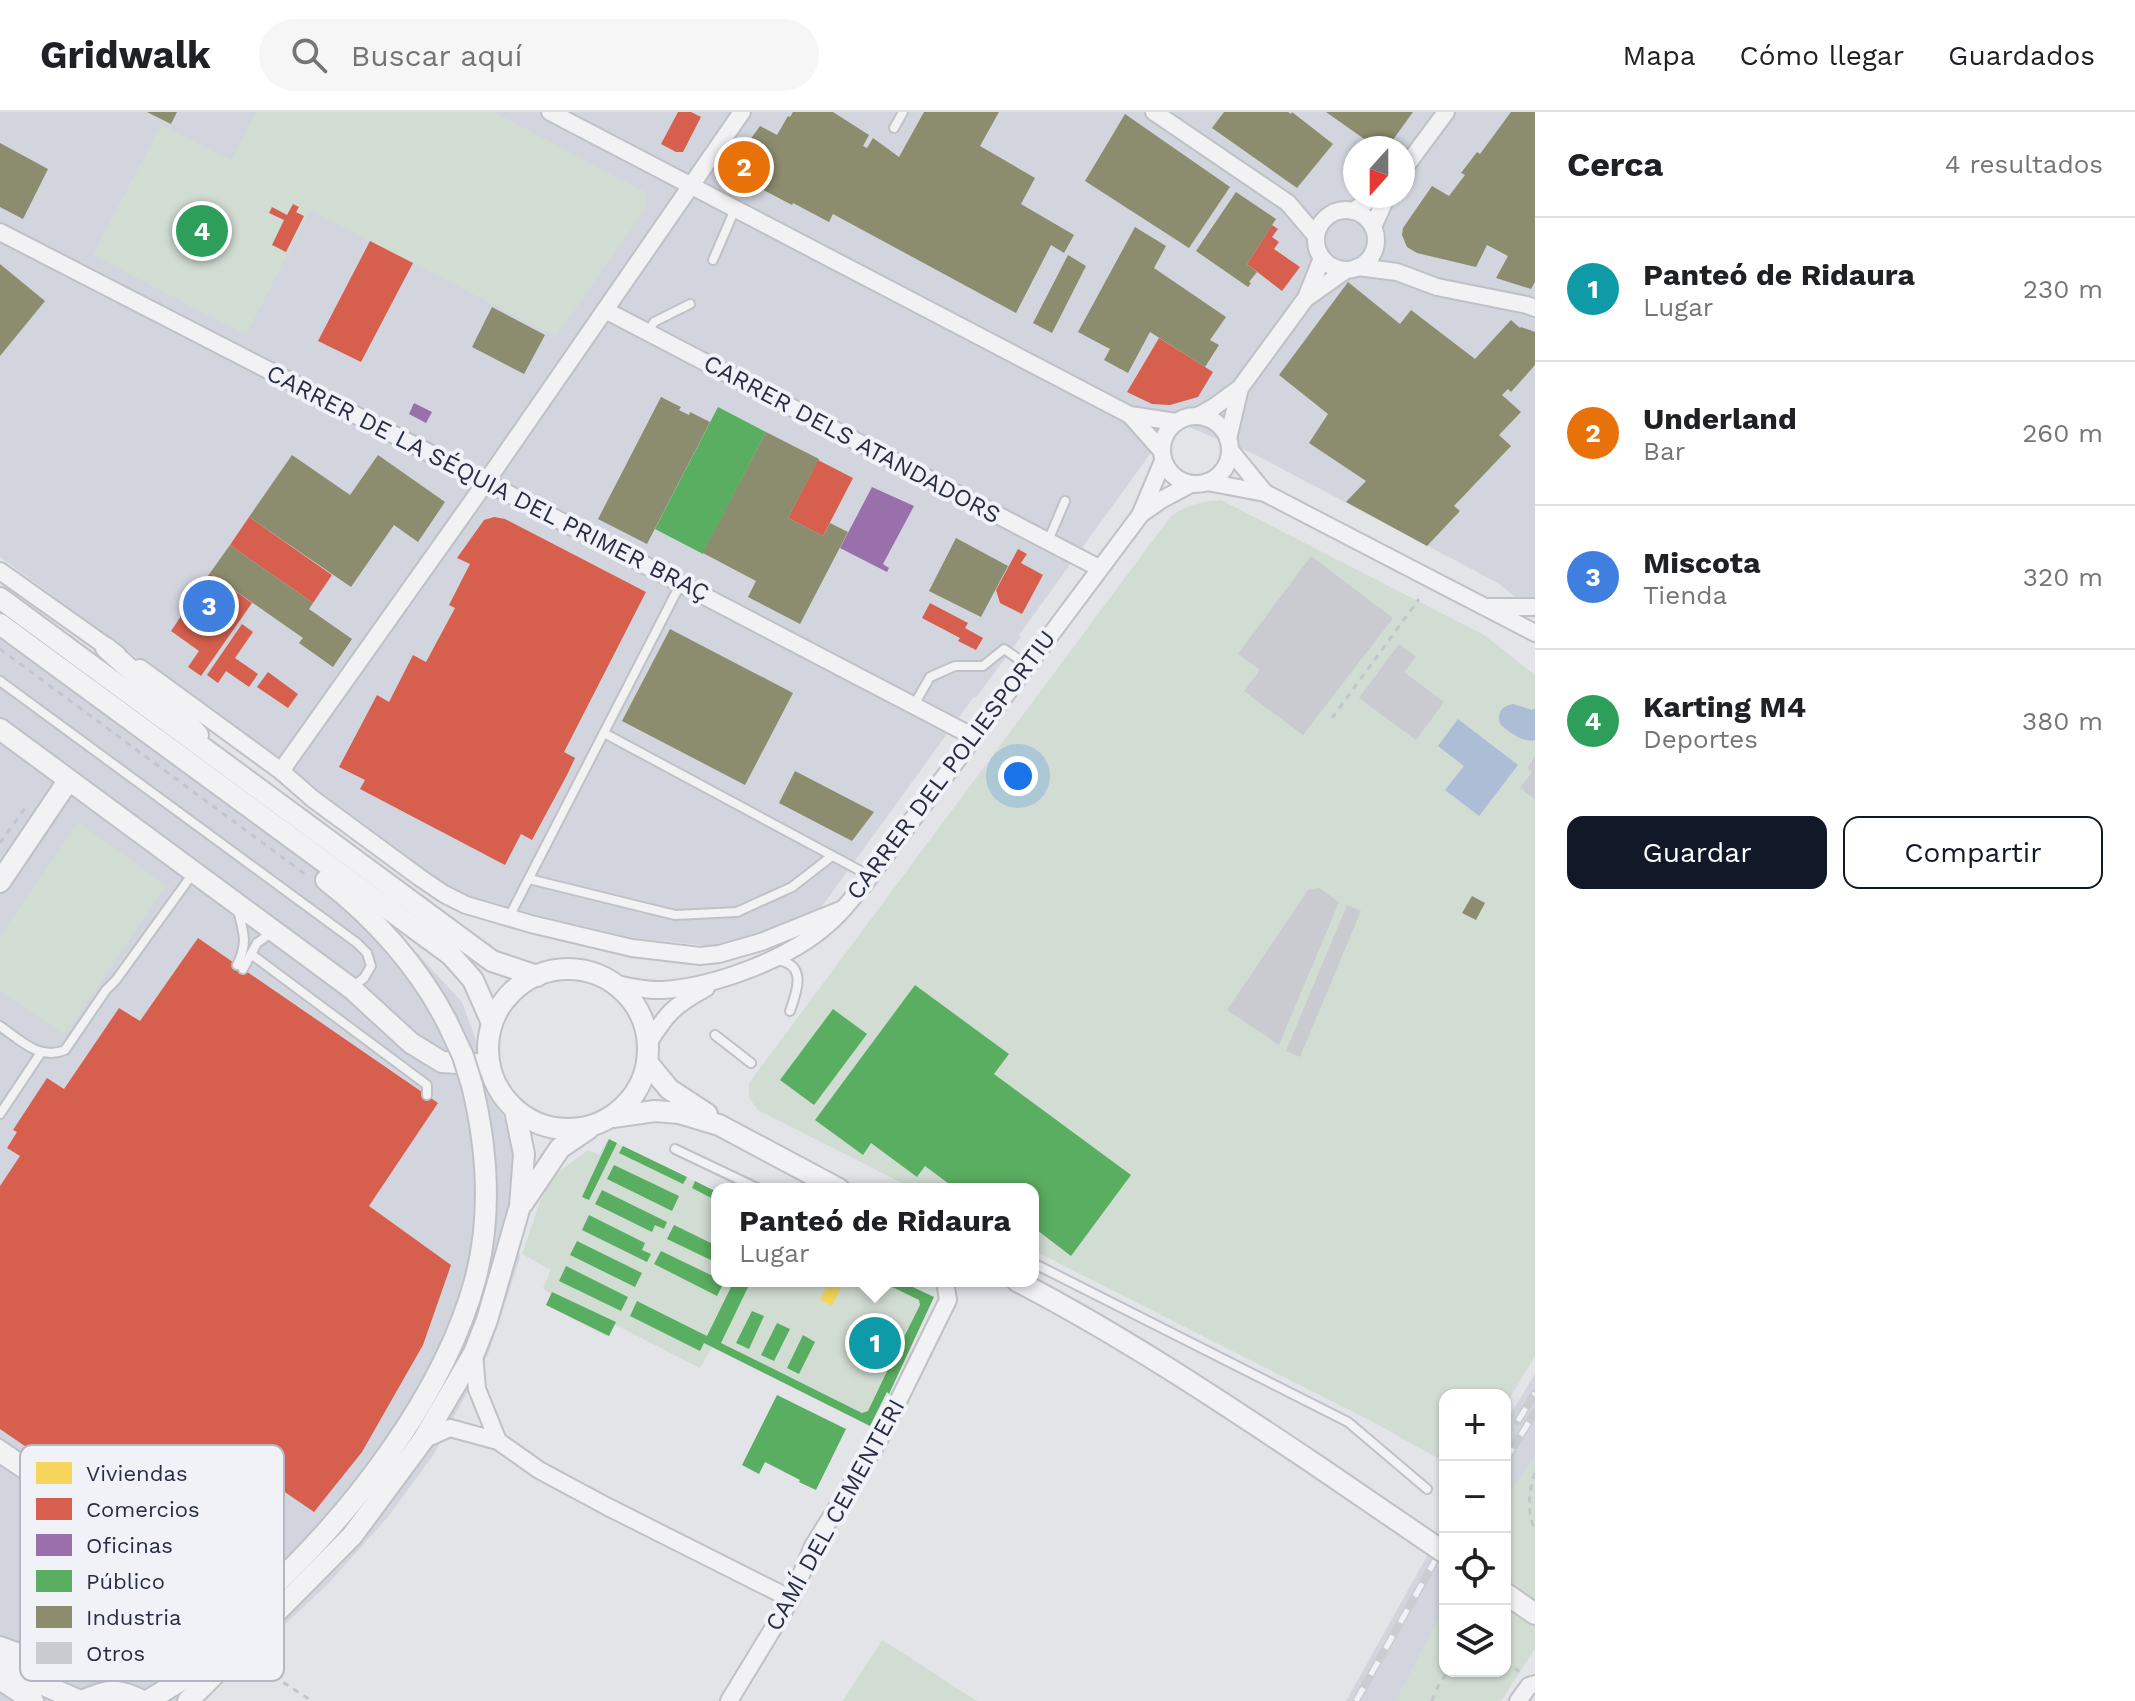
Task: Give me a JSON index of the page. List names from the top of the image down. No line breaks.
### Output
{"streets":{"street":["CARRER DELS ATANDADORS","CARRER DE LA SÉQUIA DEL PRIMER BRAÇ","CARRER DEL POLIESPORTIU","CAMÍ DEL CEMENTERI"]},"crossings":[["CARRER DELS ATANDADORS","CARRER DEL POLIESPORTIU"],["CARRER DE LA SÉQUIA DEL PRIMER BRAÇ","CARRER DEL POLIESPORTIU"]],"legend":["Viviendas","Comercios","Oficinas","Público","Industria","Otros"],"north":"bottom","page":{"header":"Gridwalk","search":"Buscar aquí","nav":["Mapa","Cómo llegar","Guardados"],"heading":["Cerca","4 resultados"],"pins":["2","4","3","1"],"list":[{"mark":"1","name":"Panteó de Ridaura","note":"Lugar","value":"230 m"},{"mark":"2","name":"Underland","note":"Bar","value":"260 m"},{"mark":"3","name":"Miscota","note":"Tienda","value":"320 m"},{"mark":"4","name":"Karting M4","note":"Deportes","value":"380 m"}],"buttons":["Guardar","Compartir"],"popup":["Panteó de Ridaura","Lugar"],"map_buttons":["+","−"]}}
